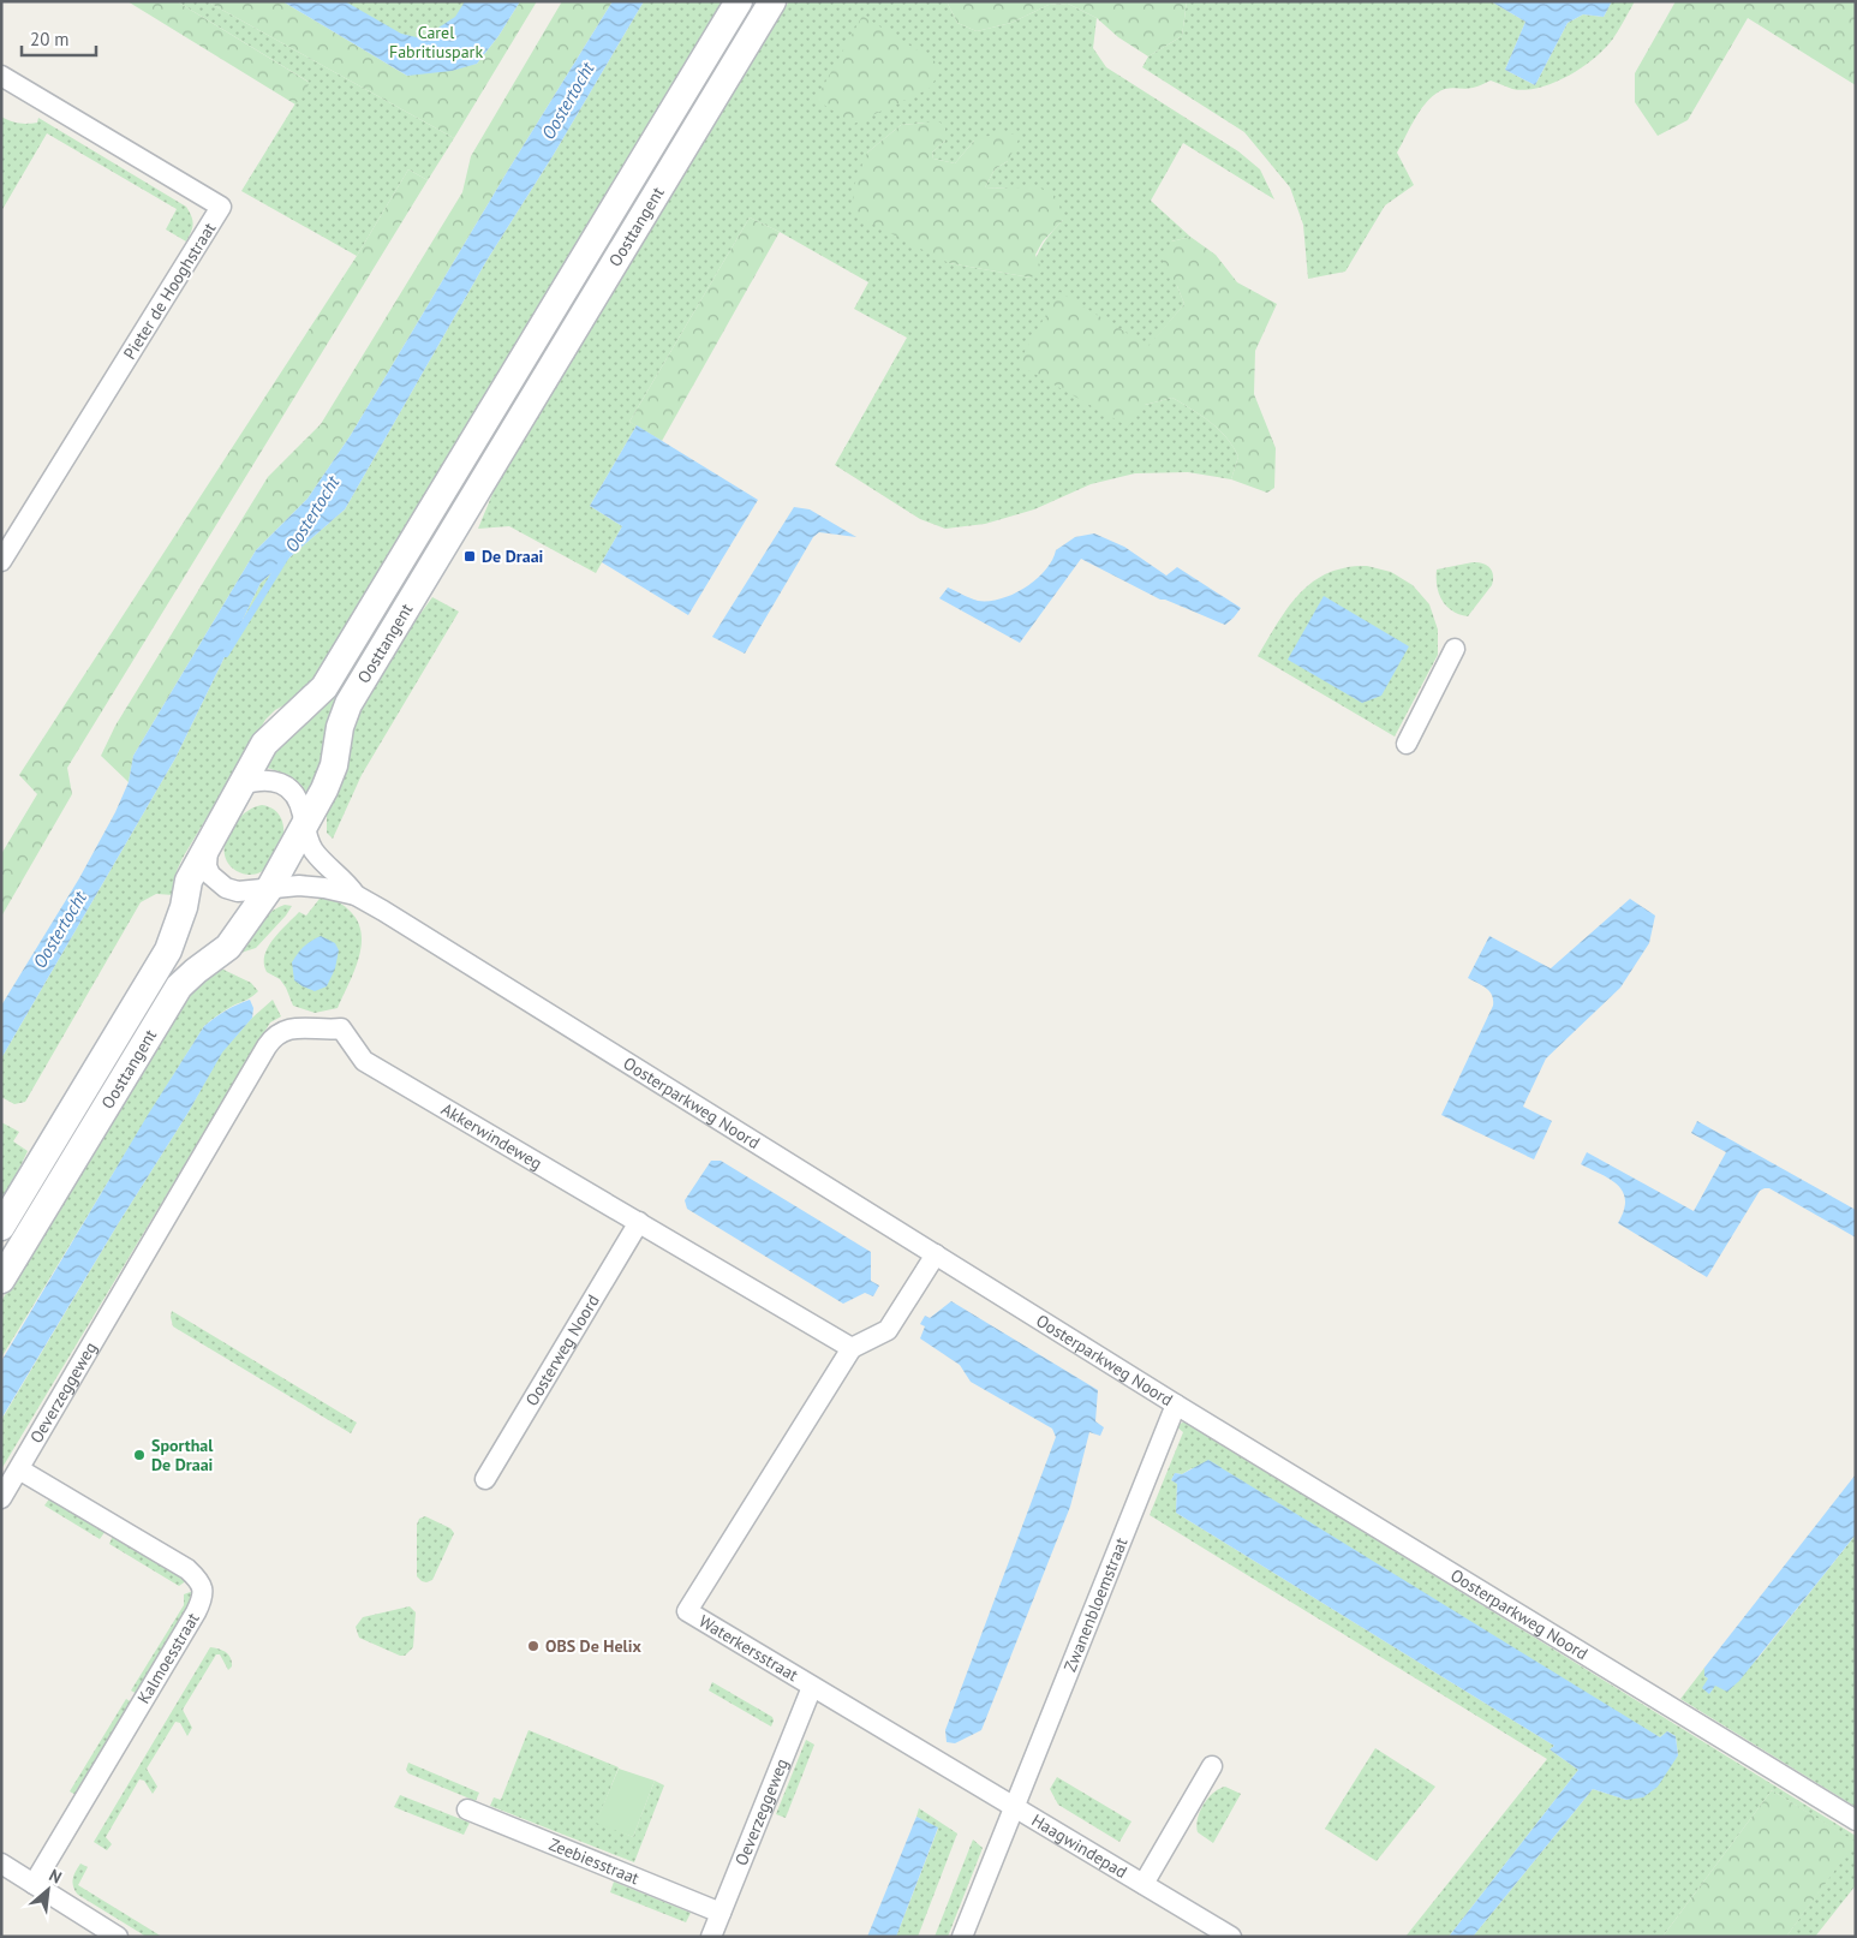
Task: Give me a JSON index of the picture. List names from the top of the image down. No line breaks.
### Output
{"streets":{"main road":["Oosttangent"],"street":["Pieter de Hooghstraat","Oosterparkweg Noord","Akkerwindeweg","Oosterweg Noord","Oeverzeggeweg","Zwanenbloemstraat","Waterkersstraat","Kalmoesstraat","Haagwindepad","Zeebiesstraat"]},"crossings":[["Oosttangent","Oosterparkweg Noord"],["Oosterparkweg Noord","Zwanenbloemstraat"],["Akkerwindeweg","Oosterweg Noord"],["Akkerwindeweg","Oeverzeggeweg"],["Akkerwindeweg","Waterkersstraat"],["Oeverzeggeweg","Waterkersstraat"],["Oeverzeggeweg","Kalmoesstraat"],["Oeverzeggeweg","Zeebiesstraat"],["Zwanenbloemstraat","Waterkersstraat"],["Zwanenbloemstraat","Haagwindepad"],["Waterkersstraat","Haagwindepad"]],"water":["Oostertocht"],"parks":["Carel Fabritiuspark"],"places":{"transit":["De Draai"],"other":["Sporthal De Draai","OBS De Helix"]},"scale_bar":"20 m","north":"top right"}
